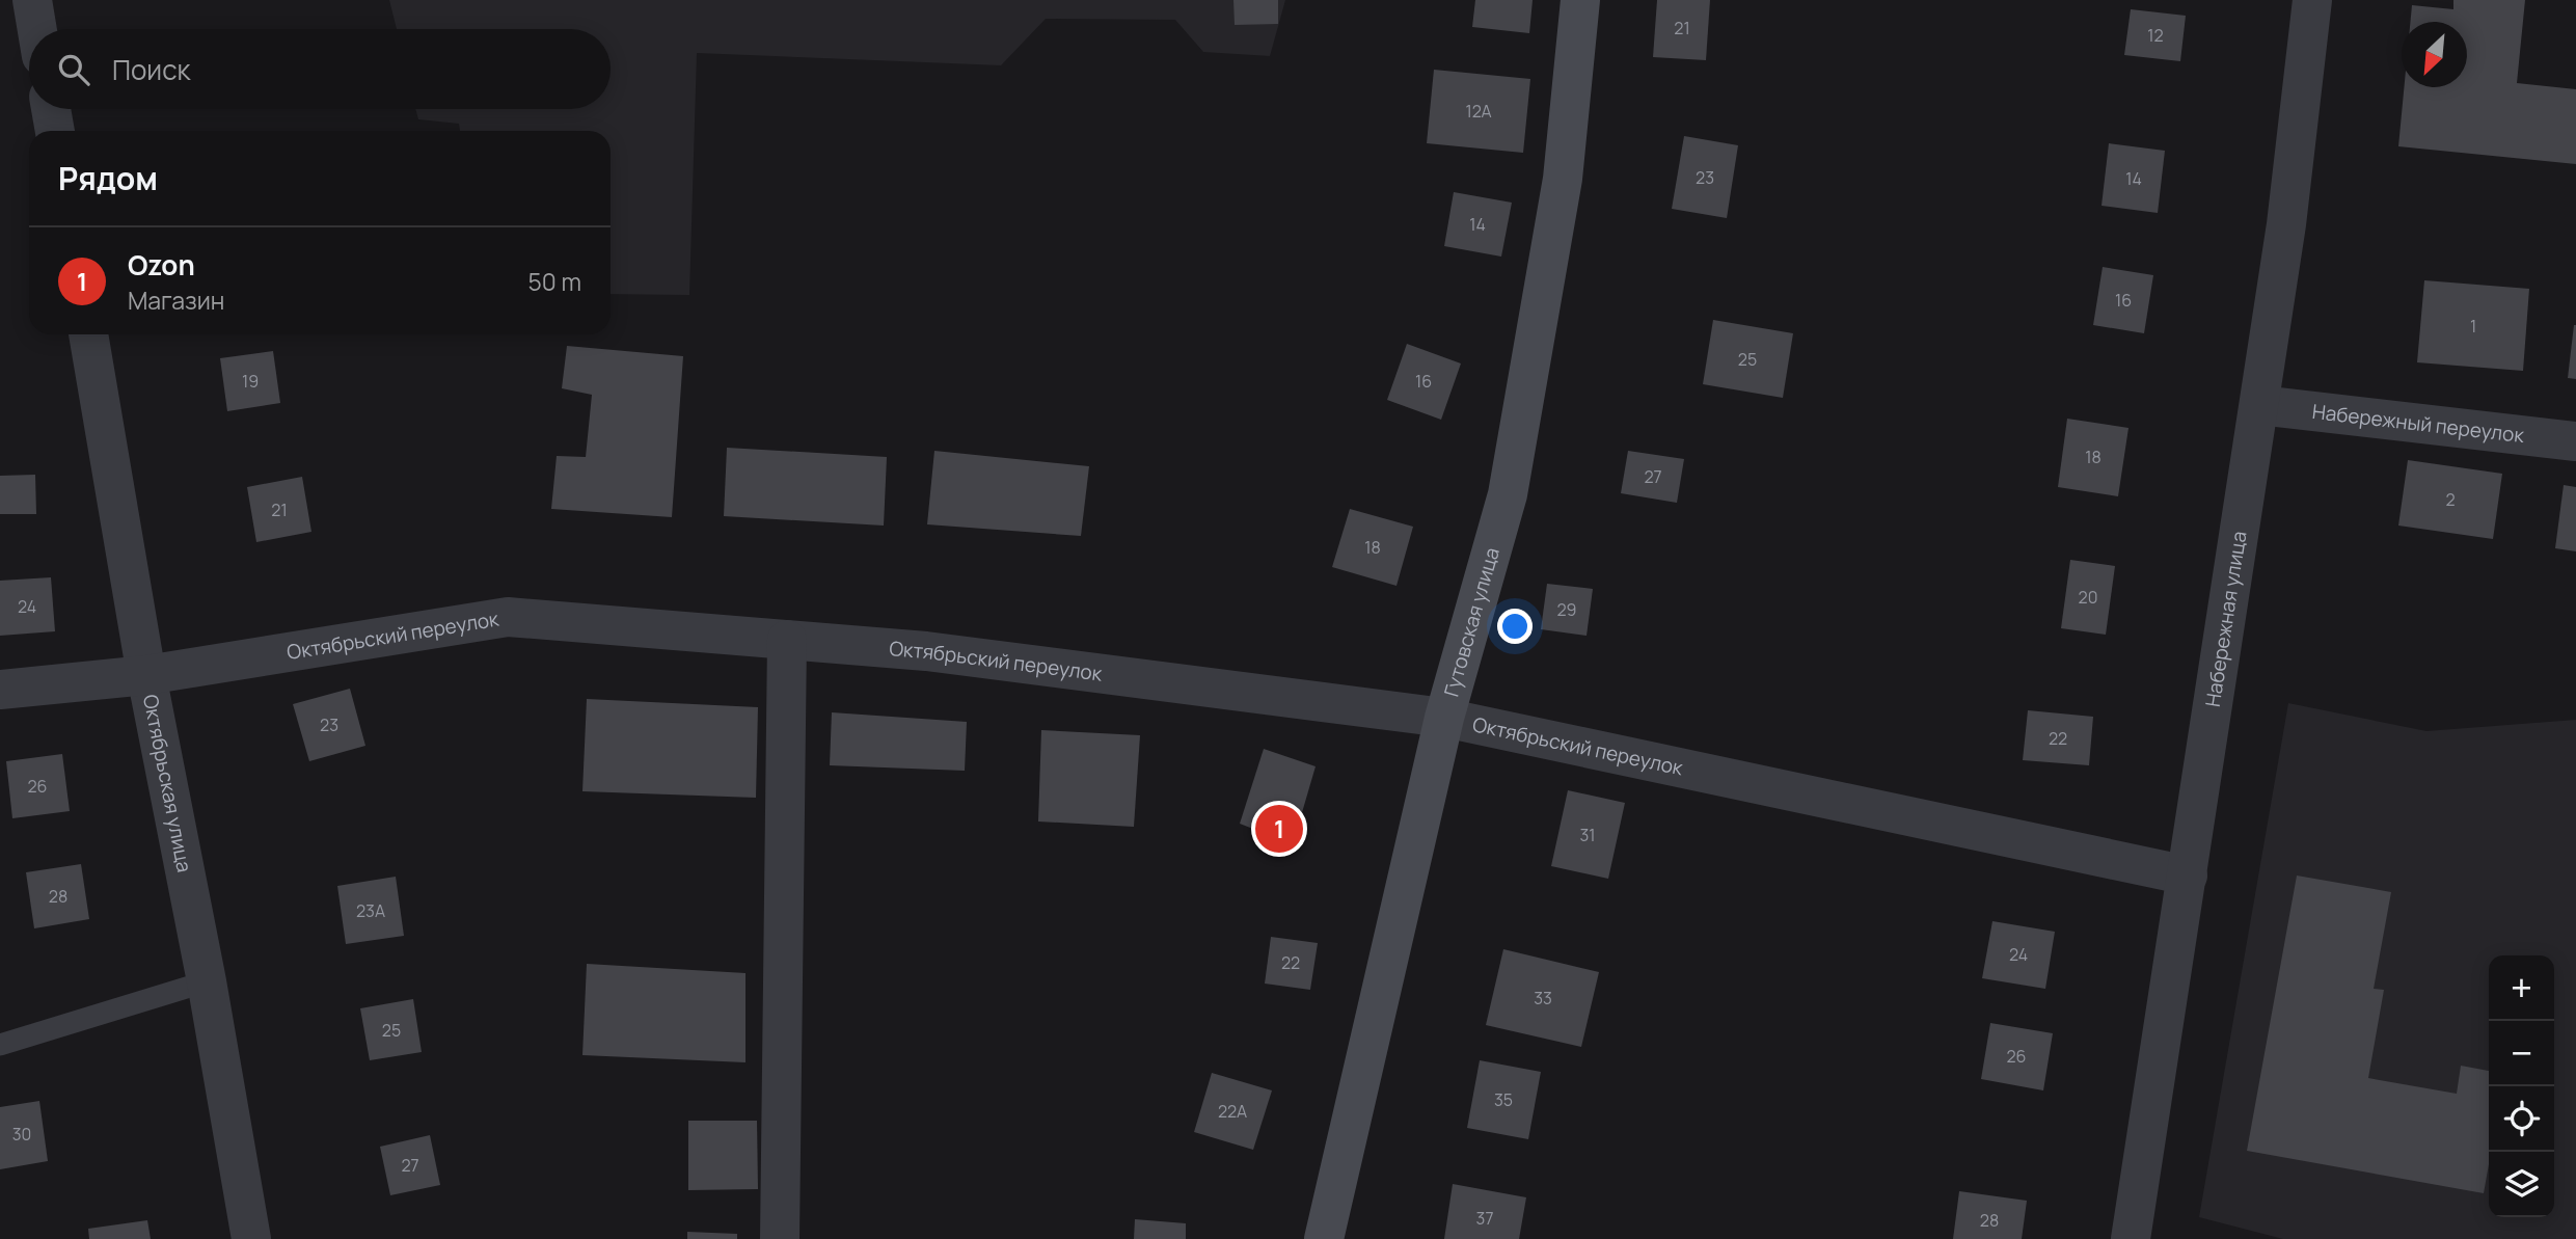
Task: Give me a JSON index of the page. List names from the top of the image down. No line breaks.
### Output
{"streets":{"street":["Набережный переулок","Набережная улица","Гутовская улица","Октябрьский переулок","Октябрьская улица"]},"crossings":[["Набережный переулок","Набережная улица"],["Набережная улица","Октябрьский переулок"],["Гутовская улица","Октябрьский переулок"],["Октябрьский переулок","Октябрьская улица"]],"house_numbers":["21","12","12А","23","14","14","16","1","25","19","16","18","27","2","21","18","20","24","29","23","22","26","31","28","23А","24","22","33","25","26","35","22А","30","27","37","28"],"north":"bottom left","page":{"search":"Поиск","heading":"Рядом","list":[{"mark":"1","name":"Ozon","note":"Магазин","value":"50 m"}],"pins":"1","map_buttons":["+","−"]}}
